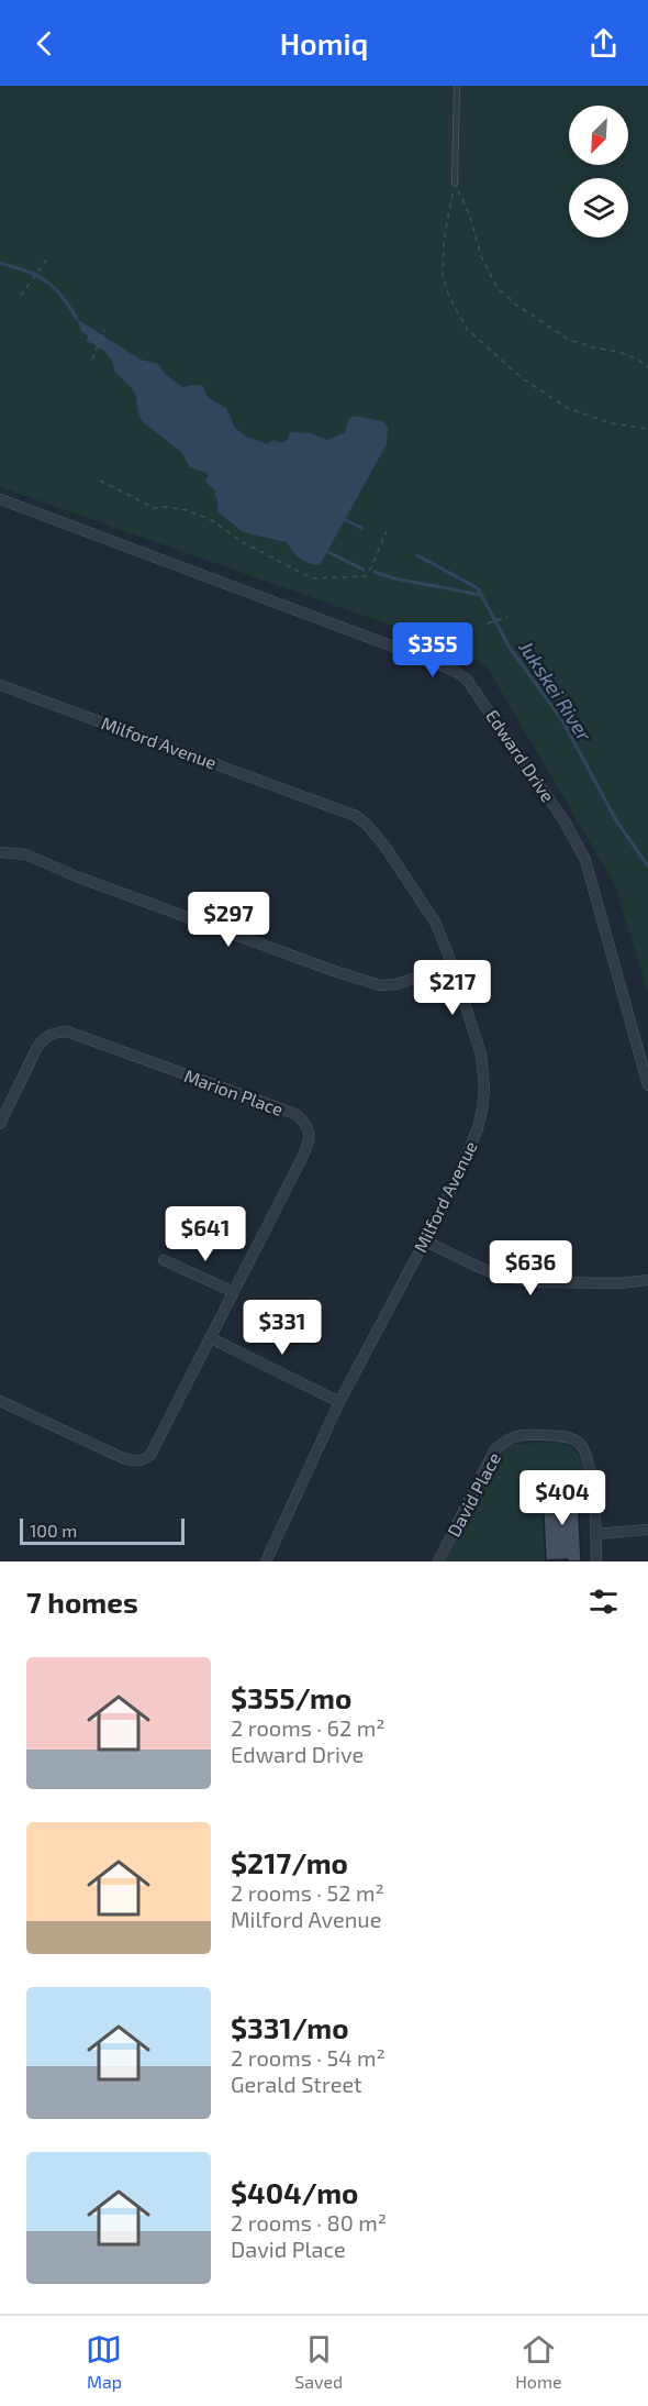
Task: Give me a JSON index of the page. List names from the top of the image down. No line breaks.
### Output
{"streets":{"street":["Milford Avenue","Edward Drive","Marion Place","David Place"]},"water":["Jukskei River"],"scale_bar":"100 m","north":"bottom left","page":{"header":"Homiq","price":["$355","$297","$217","$641","$636","$331","$404"],"scale":"100 m","heading":"7 homes","list":[{"name":"$355/mo","note":"2 rooms · 62 m² · Edward Drive"},{"name":"$217/mo","note":"2 rooms · 52 m² · Milford Avenue"},{"name":"$331/mo","note":"2 rooms · 54 m² · Gerald Street"},{"name":"$404/mo","note":"2 rooms · 80 m² · David Place"}],"tabs":["Map","Saved","Home"]}}
